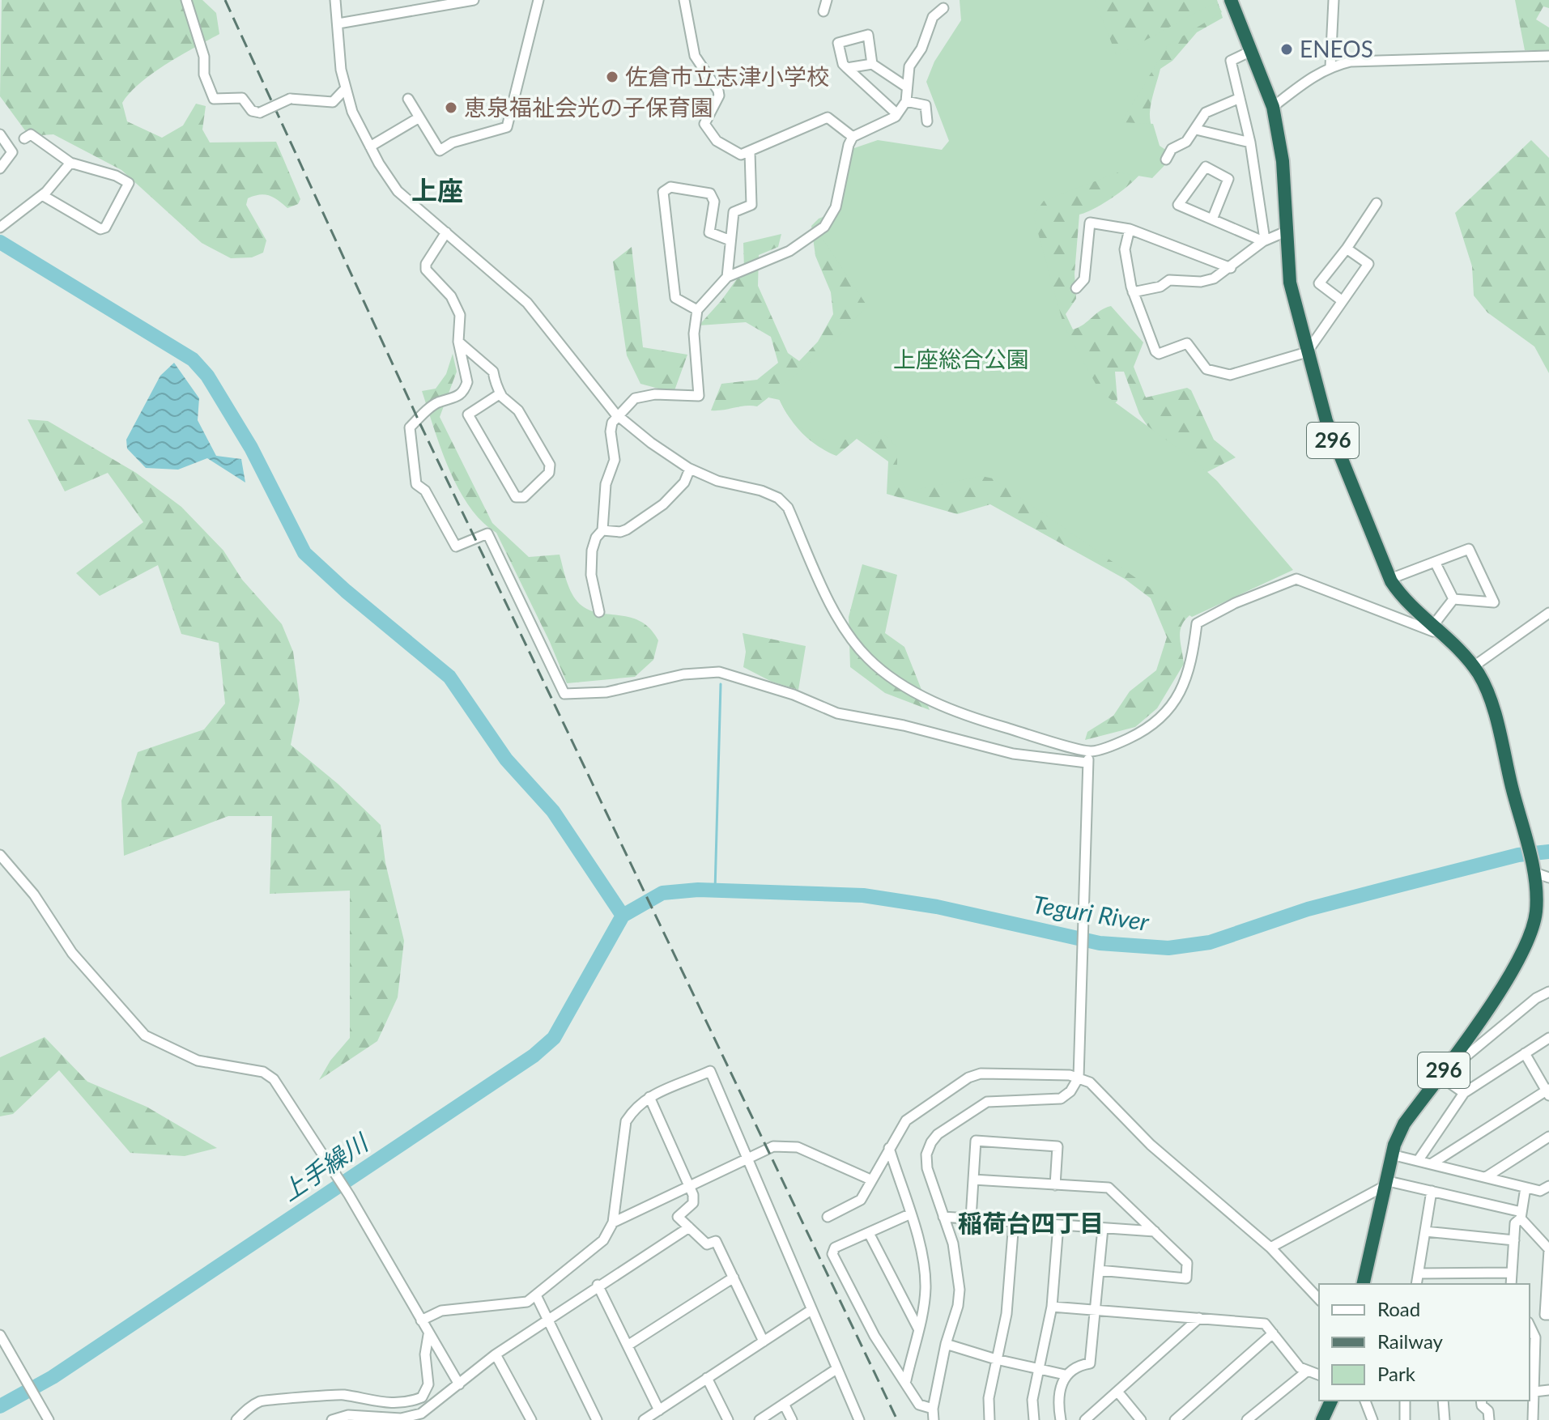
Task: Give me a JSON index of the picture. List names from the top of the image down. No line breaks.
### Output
{"streets":{"highway":["296"]},"districts":["上座","稲荷台四丁目"],"water":["Teguri River","上手繰川"],"parks":["上座総合公園"],"places":["ENEOS","佐倉市立志津小学校","恵泉福祉会光の子保育園"],"legend":["Road","Railway","Park"]}
